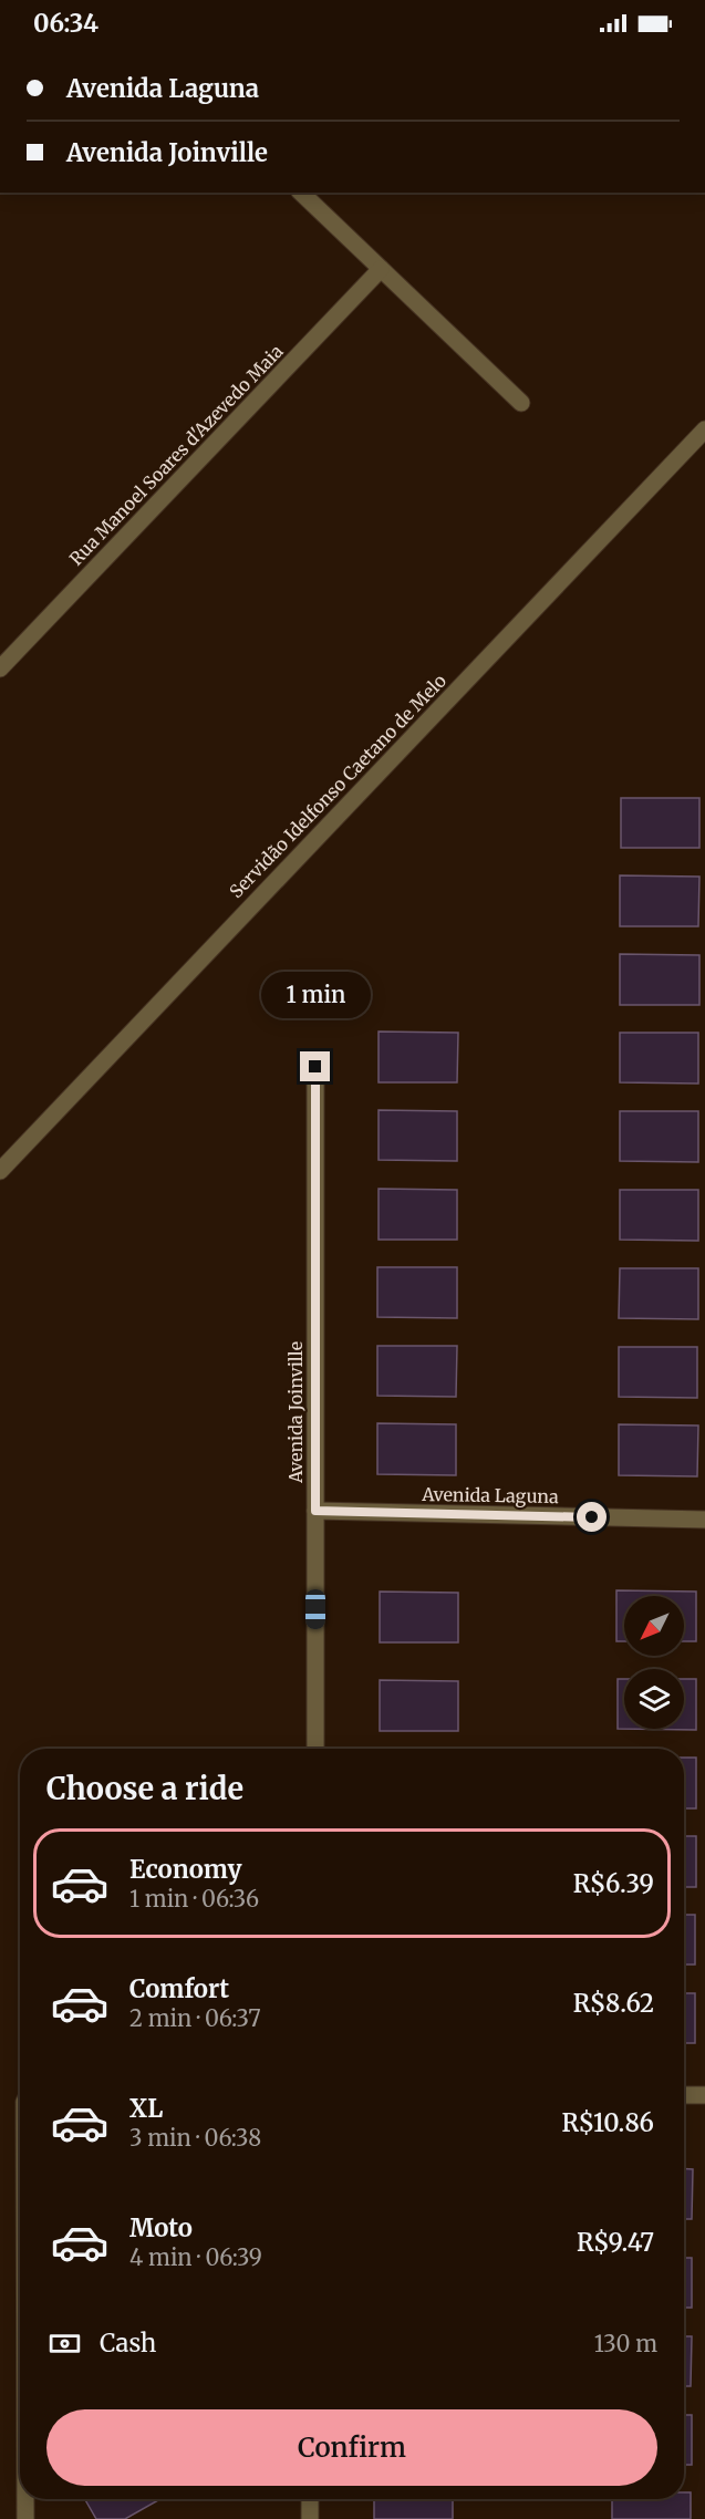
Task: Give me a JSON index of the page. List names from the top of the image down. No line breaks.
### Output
{"streets":{"street":["Rua Manoel Soares d'Azevedo Maia","Servidão Idelfonso Caetano de Melo","Avenida Joinville","Avenida Laguna"]},"crossings":[["Avenida Joinville","Avenida Laguna"]],"north":"bottom left","page":{"status":"06:34","banner":["Avenida Laguna","Avenida Joinville"],"bubble":"1 min","heading":"Choose a ride","list":[{"name":"Economy","note":"1 min · 06:36","value":"R$6.39"},{"name":"Comfort","note":"2 min · 06:37","value":"R$8.62"},{"name":"XL","note":"3 min · 06:38","value":"R$10.86"},{"name":"Moto","note":"4 min · 06:39","value":"R$9.47"}],"pay":["Cash","130 m"],"buttons":"Confirm"}}
